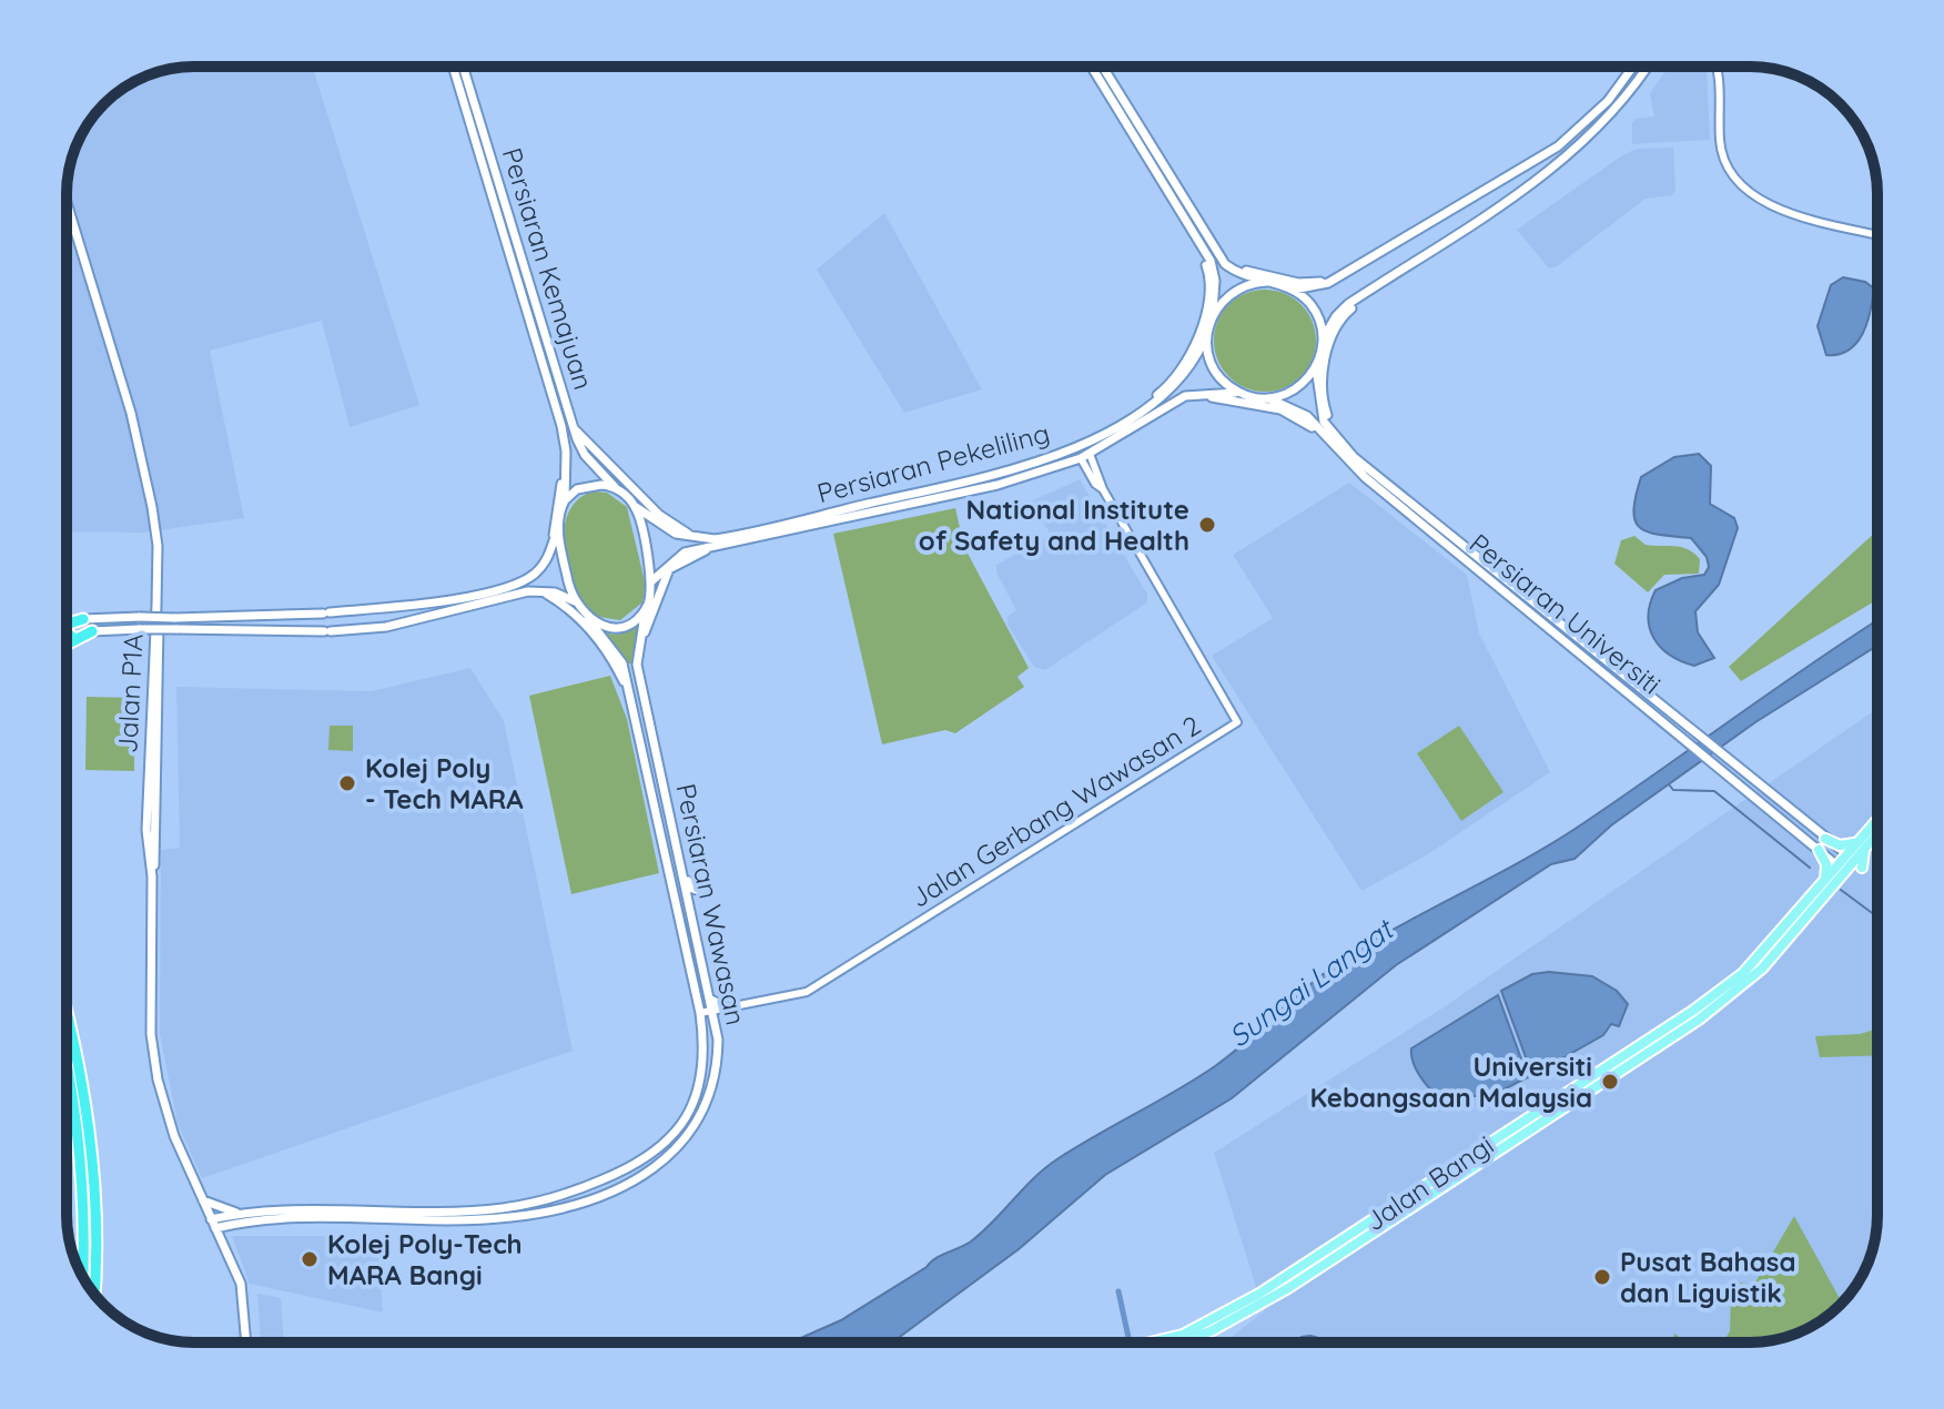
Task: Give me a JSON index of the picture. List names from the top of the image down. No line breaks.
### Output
{"streets":{"main road":["Persiaran Kemajuan","Persiaran Pekeliling","Persiaran Universiti","Jalan P1A","Persiaran Wawasan","Jalan Bangi"],"street":["Jalan Gerbang Wawasan 2"]},"crossings":[["Persiaran Kemajuan","Persiaran Pekeliling"],["Persiaran Kemajuan","Persiaran Wawasan"],["Persiaran Pekeliling","Persiaran Universiti"],["Persiaran Pekeliling","Jalan Gerbang Wawasan 2"],["Persiaran Pekeliling","Persiaran Wawasan"],["Persiaran Universiti","Jalan Bangi"],["Jalan Gerbang Wawasan 2","Persiaran Wawasan"]],"water":["Sungai Langat"],"places":["National Institute of Safety and Health","Kolej Poly - Tech MARA","Universiti Kebangsaan Malaysia","Kolej Poly-Tech MARA Bangi","Pusat Bahasa dan Liguistik"]}
